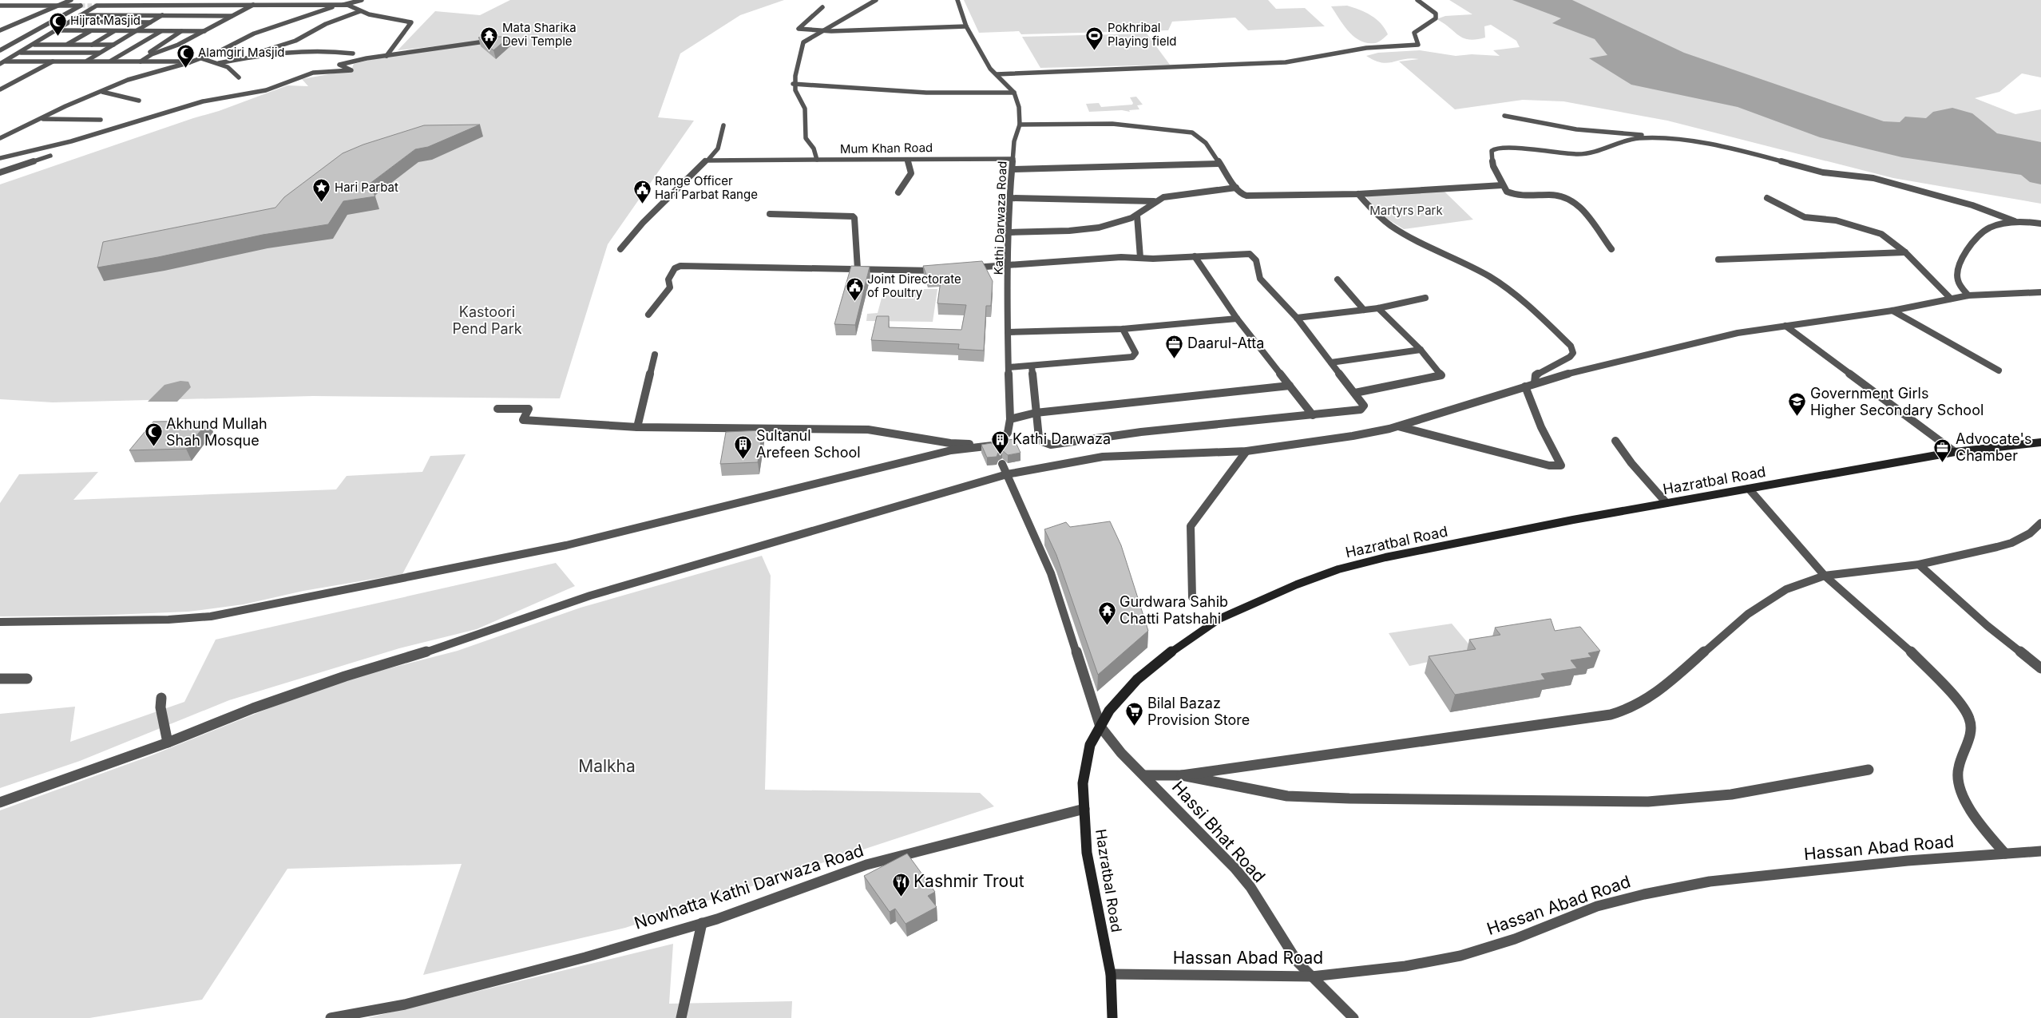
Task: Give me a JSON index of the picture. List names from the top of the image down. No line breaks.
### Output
{"streets":{"main road":["Hazratbal Road"],"street":["Mum Khan Road","Kathi Darwaza Road","Hassi Bhat Road","Hassan Abad Road","Nowhatta Kathi Darwaza Road"]},"crossings":[["Mum Khan Road","Kathi Darwaza Road"],["Hazratbal Road","Hassi Bhat Road"],["Hazratbal Road","Hassan Abad Road"],["Hazratbal Road","Nowhatta Kathi Darwaza Road"],["Hassi Bhat Road","Hassan Abad Road"]],"parks":["Martyrs Park","Kastoori Pend Park","Malkha"],"places":{"mosque":["Hijrat Masjid","Alamgiri Masjid","Akhund Mullah Shah Mosque"],"temple":["Mata Sharika Devi Temple","Gurdwara Sahib Chatti Patshahi"],"sports":["Pokhribal Playing field"],"place":["Hari Parbat"],"public building":["Range Officer Hari Parbat Range","Joint Directorate of Poultry"],"office":["Daarul-Atta","Advocate's Chamber"],"school or university":["Government Girls Higher Secondary School"],"building":["Kathi Darwaza","Sultanul Arefeen School"],"supermarket":["Bilal Bazaz Provision Store"],"restaurant":["Kashmir Trout"]}}
